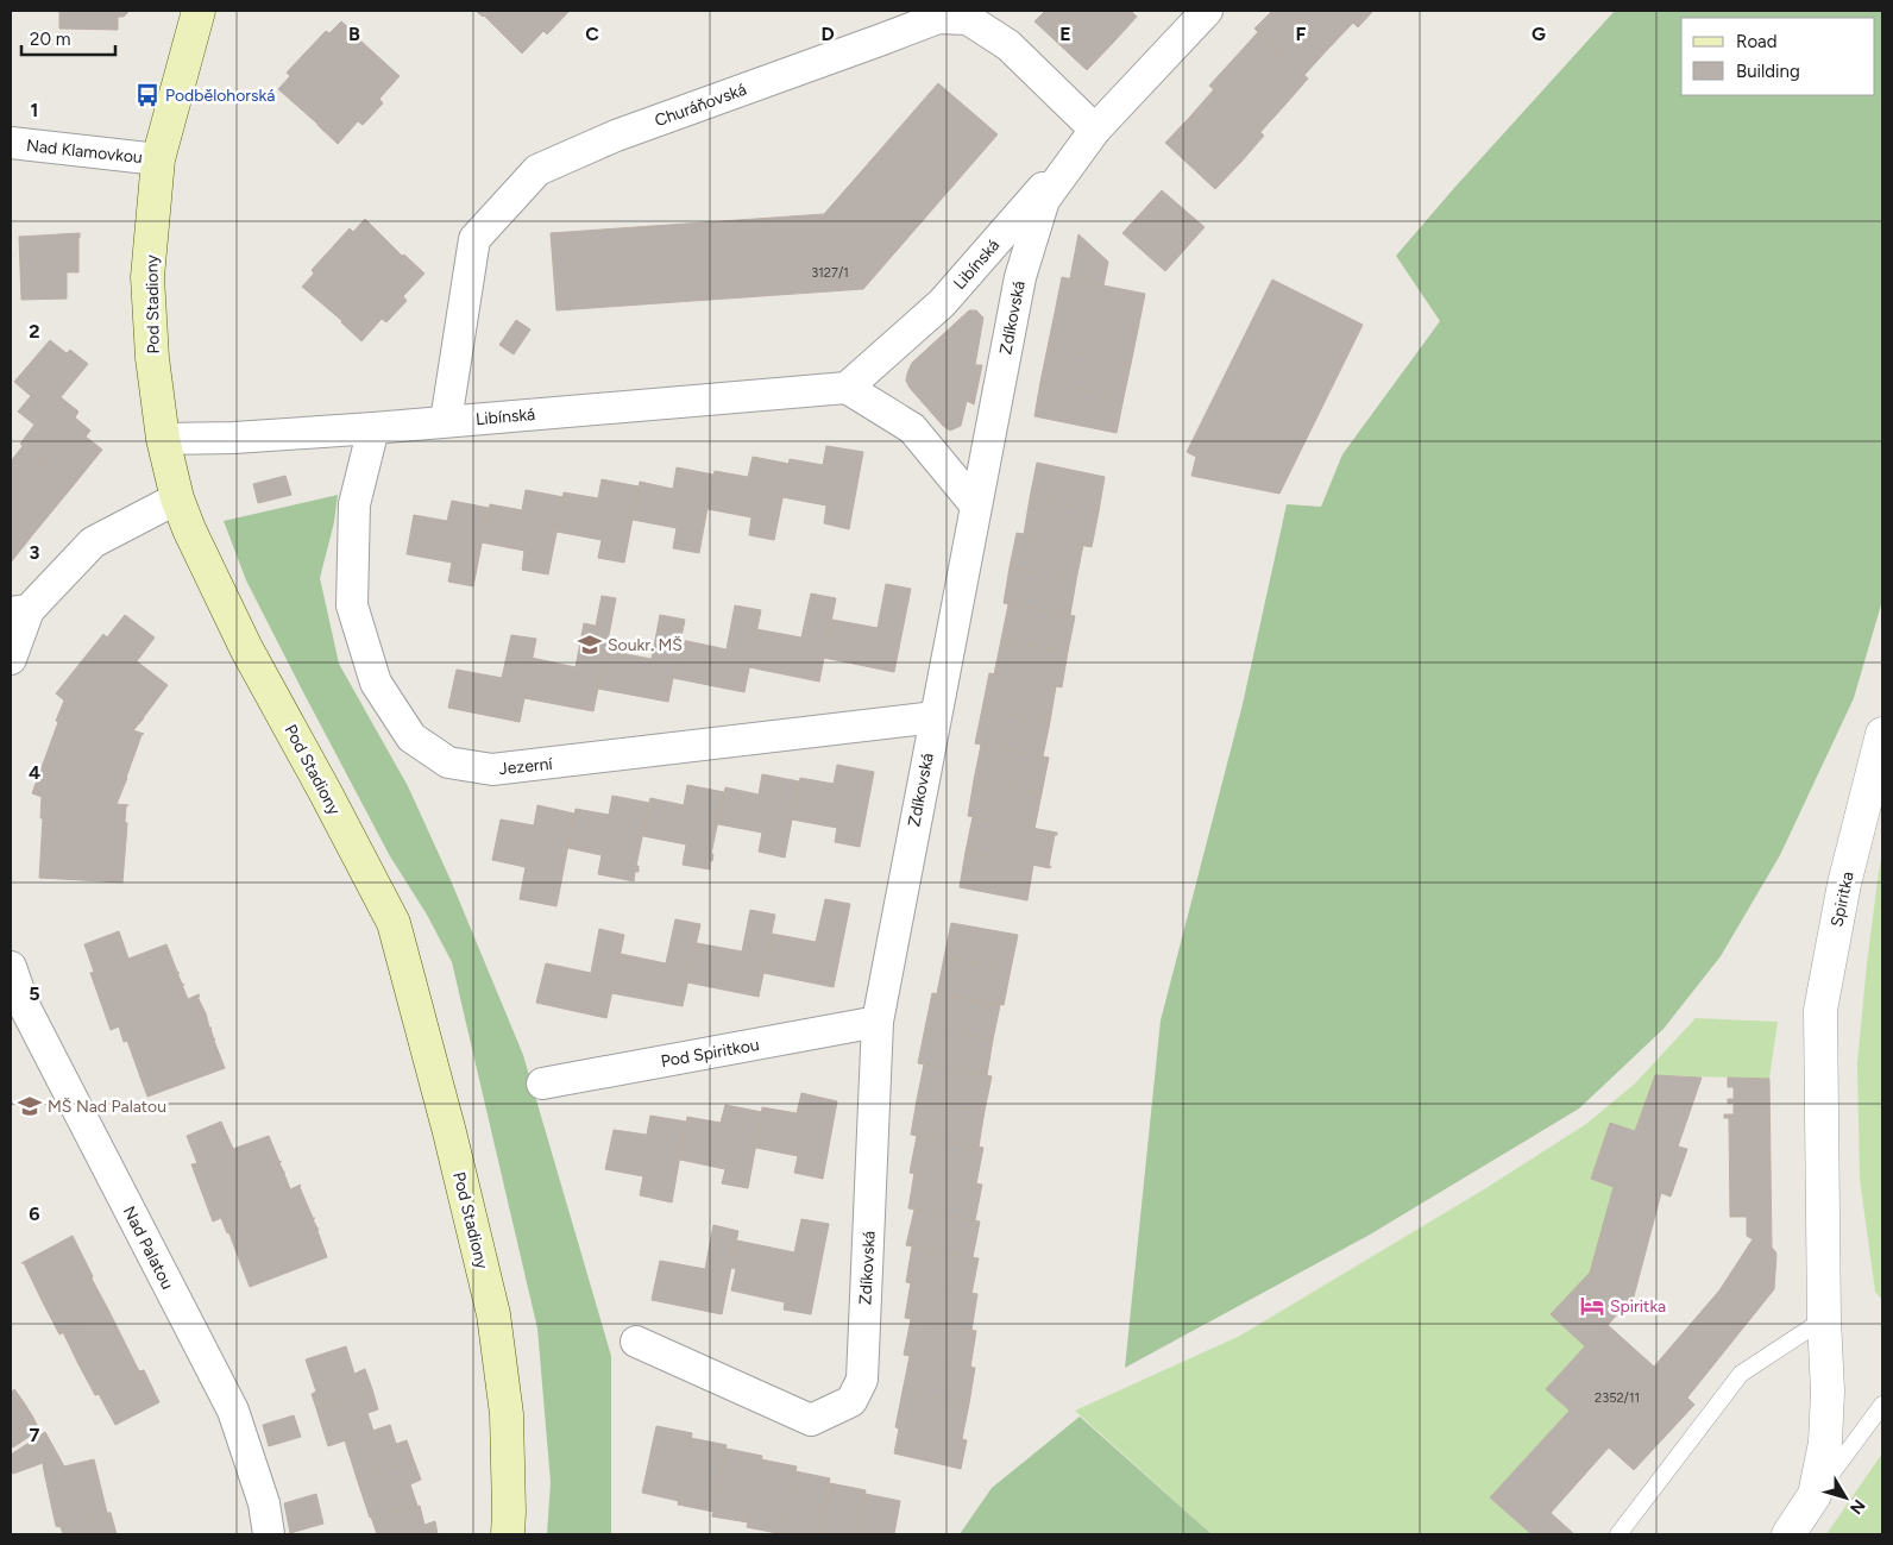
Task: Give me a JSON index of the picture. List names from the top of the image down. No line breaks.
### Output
{"streets":{"main road":["Pod Stadiony"],"street":["Churáňovská","Nad Klamovkou","Libínská","Zdíkovská","Jezerní","Spiritka","Pod Spiritkou","Nad Palatou"]},"crossings":[["Churáňovská","Libínská"],["Churáňovská","Zdíkovská"],["Nad Klamovkou","Pod Stadiony"],["Libínská","Pod Stadiony"],["Libínská","Zdíkovská"],["Libínská","Jezerní"],["Zdíkovská","Jezerní"],["Zdíkovská","Pod Spiritkou"]],"places":{"bus stop":["Podbělohorská"],"school or university":["Soukr. MŠ","MŠ Nad Palatou"],"hotel":["Spiritka"]},"house_numbers":["3127/1","2352/11"],"legend":["Road","Building"],"scale_bar":"20 m","north":"bottom right","grid":{"columns":["B","C","D","E","F","G"],"rows":["1","2","3","4","5","6","7"]}}
